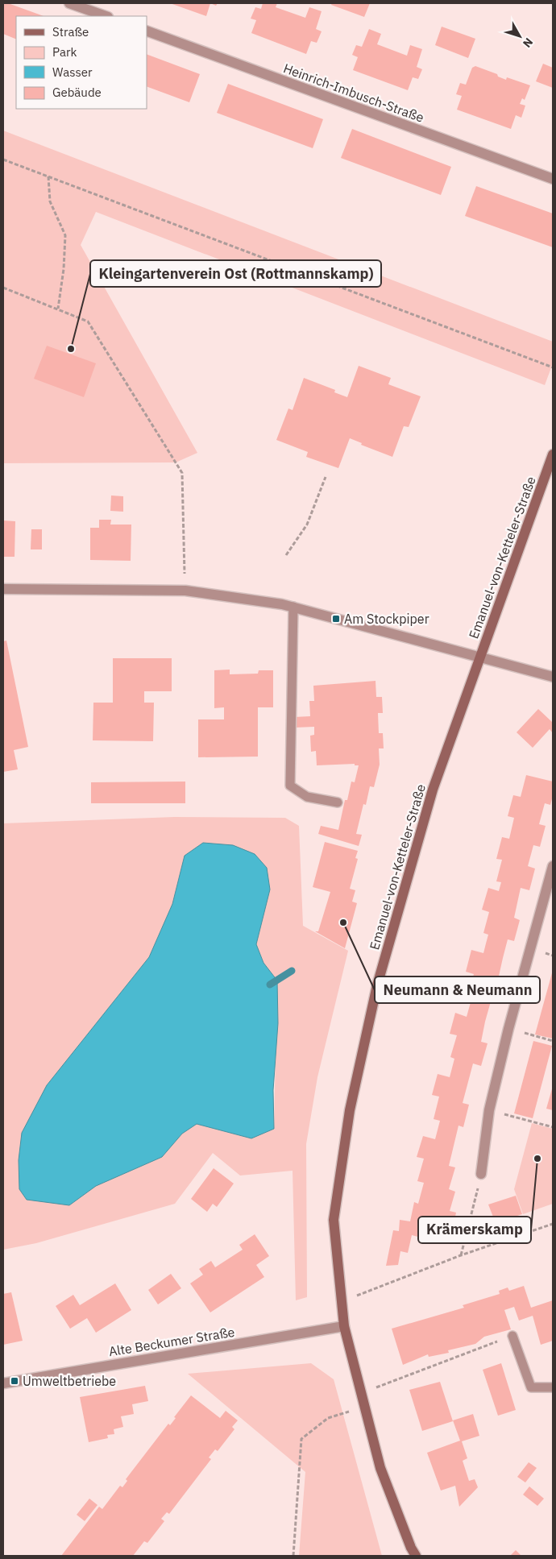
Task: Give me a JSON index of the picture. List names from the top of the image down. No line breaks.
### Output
{"streets":{"main road":["Emanuel-von-Ketteler-Straße"],"street":["Heinrich-Imbusch-Straße","Alte Beckumer Straße"]},"crossings":[["Emanuel-von-Ketteler-Straße","Alte Beckumer Straße"]],"places":{"other":["Kleingartenverein Ost (Rottmannskamp)","Neumann & Neumann","Krämerskamp"],"transit":["Am Stockpiper","Umweltbetriebe"]},"legend":["Straße","Park","Wasser","Gebäude"],"north":"bottom right"}
